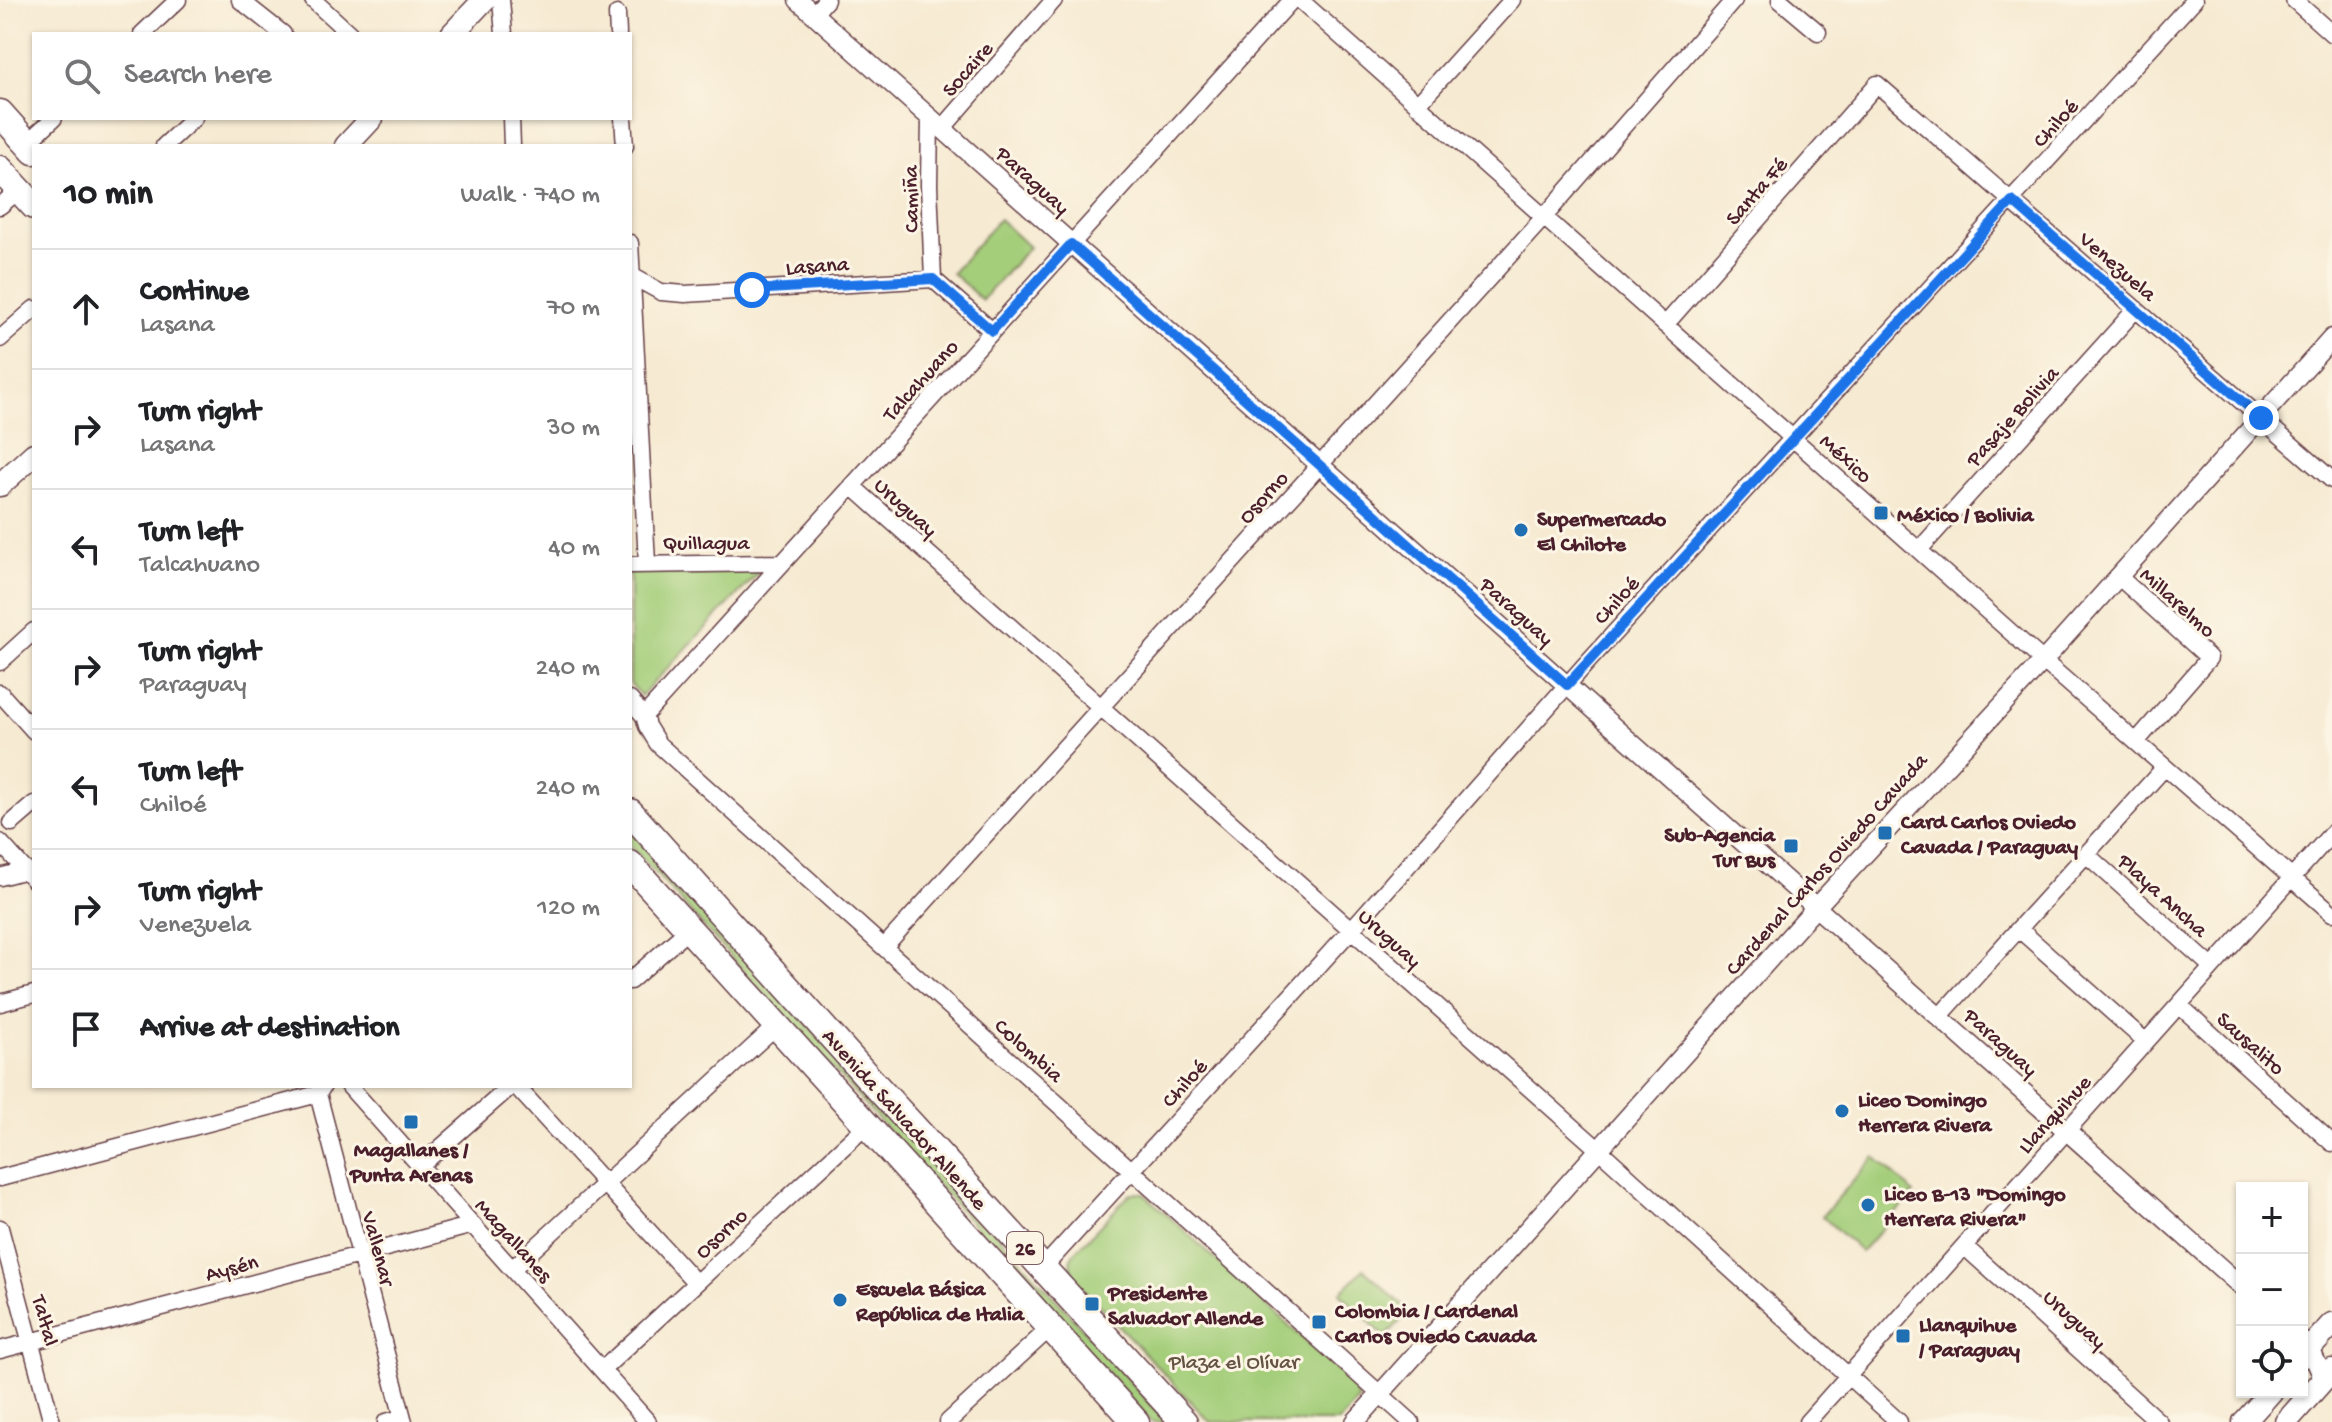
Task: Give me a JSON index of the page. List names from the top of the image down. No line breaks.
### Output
{"streets":{"highway":["Avenida Salvador Allende","26"],"street":["Socaire","Chiloé","Paraguay","Santa Fé","Camiña","Lasana","Venezuela","Talcahuano","Pasaje Bolivia","México","Osorno","Uruguay","Quillagua","Millarelmo","Cardenal Carlos Oviedo Cavada","Playa Ancha","Sausalito","Colombia","Llanquihue","Magallanes","Vallenar","Aysén","Taltal"]},"crossings":[["Socaire","Paraguay"],["Socaire","Camiña"],["Chiloé","Paraguay"],["Chiloé","Venezuela"],["Chiloé","México"],["Chiloé","Uruguay"],["Chiloé","Colombia"],["Chiloé","Avenida Salvador Allende"],["Paraguay","Camiña"],["Paraguay","Talcahuano"],["Paraguay","Osorno"],["Paraguay","Cardenal Carlos Oviedo Cavada"],["Paraguay","Llanquihue"],["Santa Fé","Venezuela"],["Santa Fé","México"],["Camiña","Lasana"],["Venezuela","Pasaje Bolivia"],["Venezuela","Cardenal Carlos Oviedo Cavada"],["Talcahuano","Uruguay"],["Talcahuano","Quillagua"],["Talcahuano","Colombia"],["Pasaje Bolivia","México"],["México","Osorno"],["México","Millarelmo"],["México","Cardenal Carlos Oviedo Cavada"],["México","Llanquihue"],["Osorno","Uruguay"],["Osorno","Colombia"],["Osorno","Avenida Salvador Allende"],["Osorno","Magallanes"],["Uruguay","Cardenal Carlos Oviedo Cavada"],["Uruguay","Llanquihue"],["Millarelmo","Cardenal Carlos Oviedo Cavada"],["Cardenal Carlos Oviedo Cavada","Colombia"],["Playa Ancha","Llanquihue"],["Sausalito","Llanquihue"],["Magallanes","Aysén"],["Vallenar","Aysén"],["Aysén","Taltal"]],"parks":["Plaza el Olívar"],"places":{"transit":["México / Bolivia","Card Carlos Oviedo Cavada / Paraguay","Sub-Agencia Tur Bus","Magallanes / Punta Arenas","Presidente Salvador Allende","Colombia / Cardenal Carlos Oviedo Cavada","Llanquihue / Paraguay"],"other":["Supermercado El Chilote","Liceo Domingo Herrera Rivera","Liceo B-13 \"Domingo Herrera Rivera\"","Escuela Básica República de Italia"]},"page":{"search":"Search here","heading":["10 min","Walk · 740 m"],"list":[["Continue","Lasana","70 m"],["Turn right","Lasana","30 m"],["Turn left","Talcahuano","40 m"],["Turn right","Paraguay","240 m"],["Turn left","Chiloé","240 m"],["Turn right","Venezuela","120 m"],"Arrive at destination"],"map_buttons":["+","−"]}}
